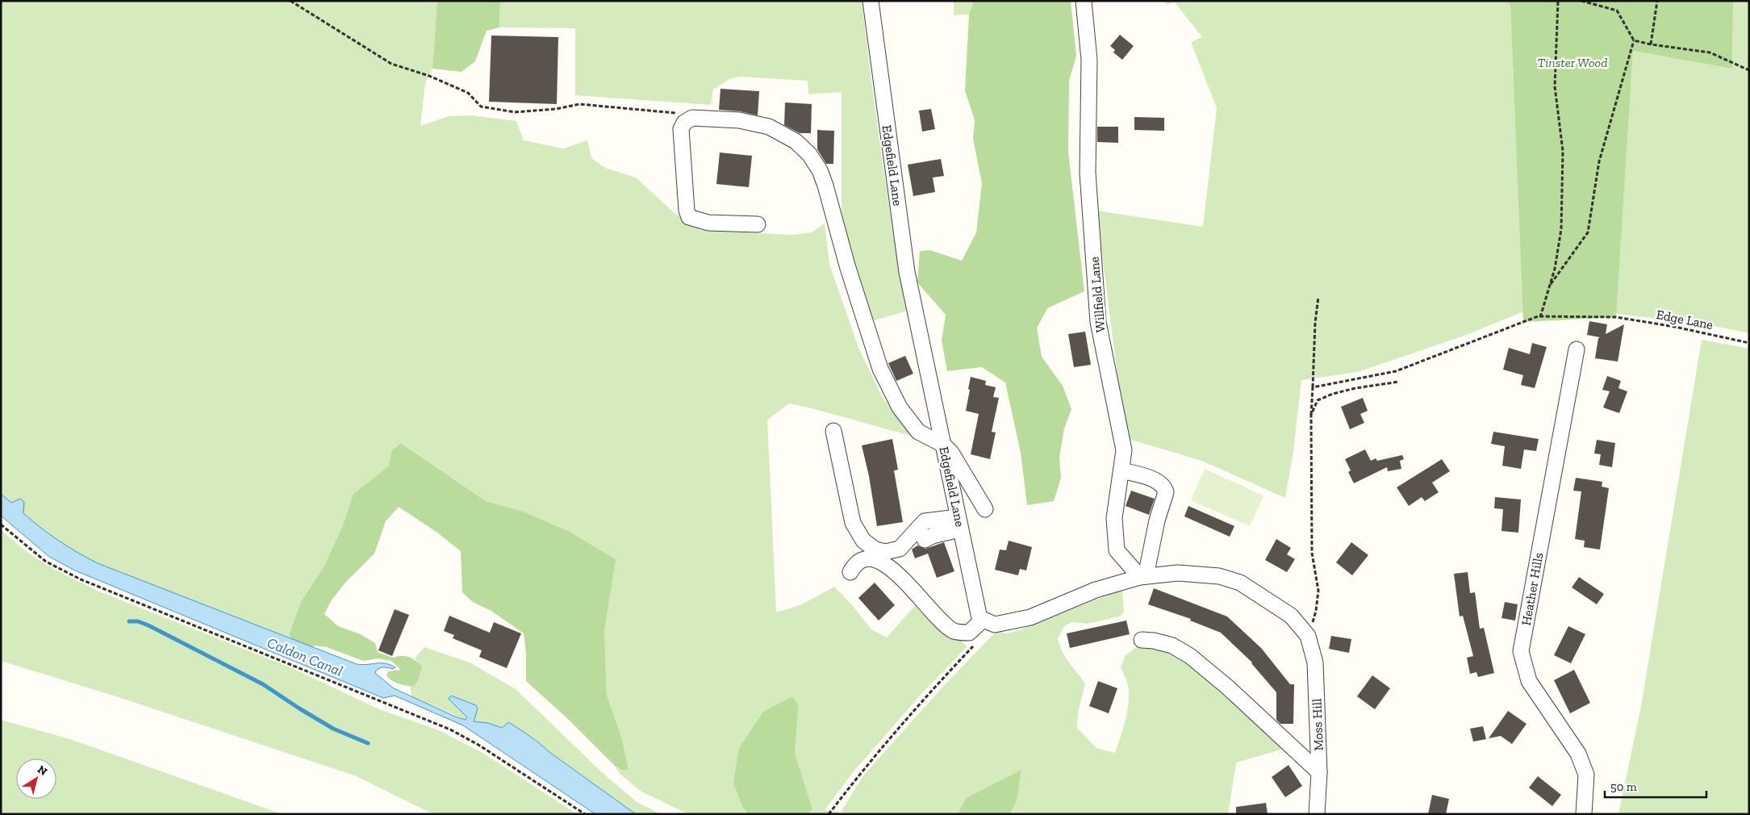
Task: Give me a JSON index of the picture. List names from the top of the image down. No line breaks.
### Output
{"streets":{"street":["Edgefield Lane","Willfield Lane","Heather Hills","Moss Hill"],"path":["Edge Lane"]},"water":["Caldon Canal"],"parks":["Tinster Wood"],"scale_bar":"50 m","north":"top right"}
